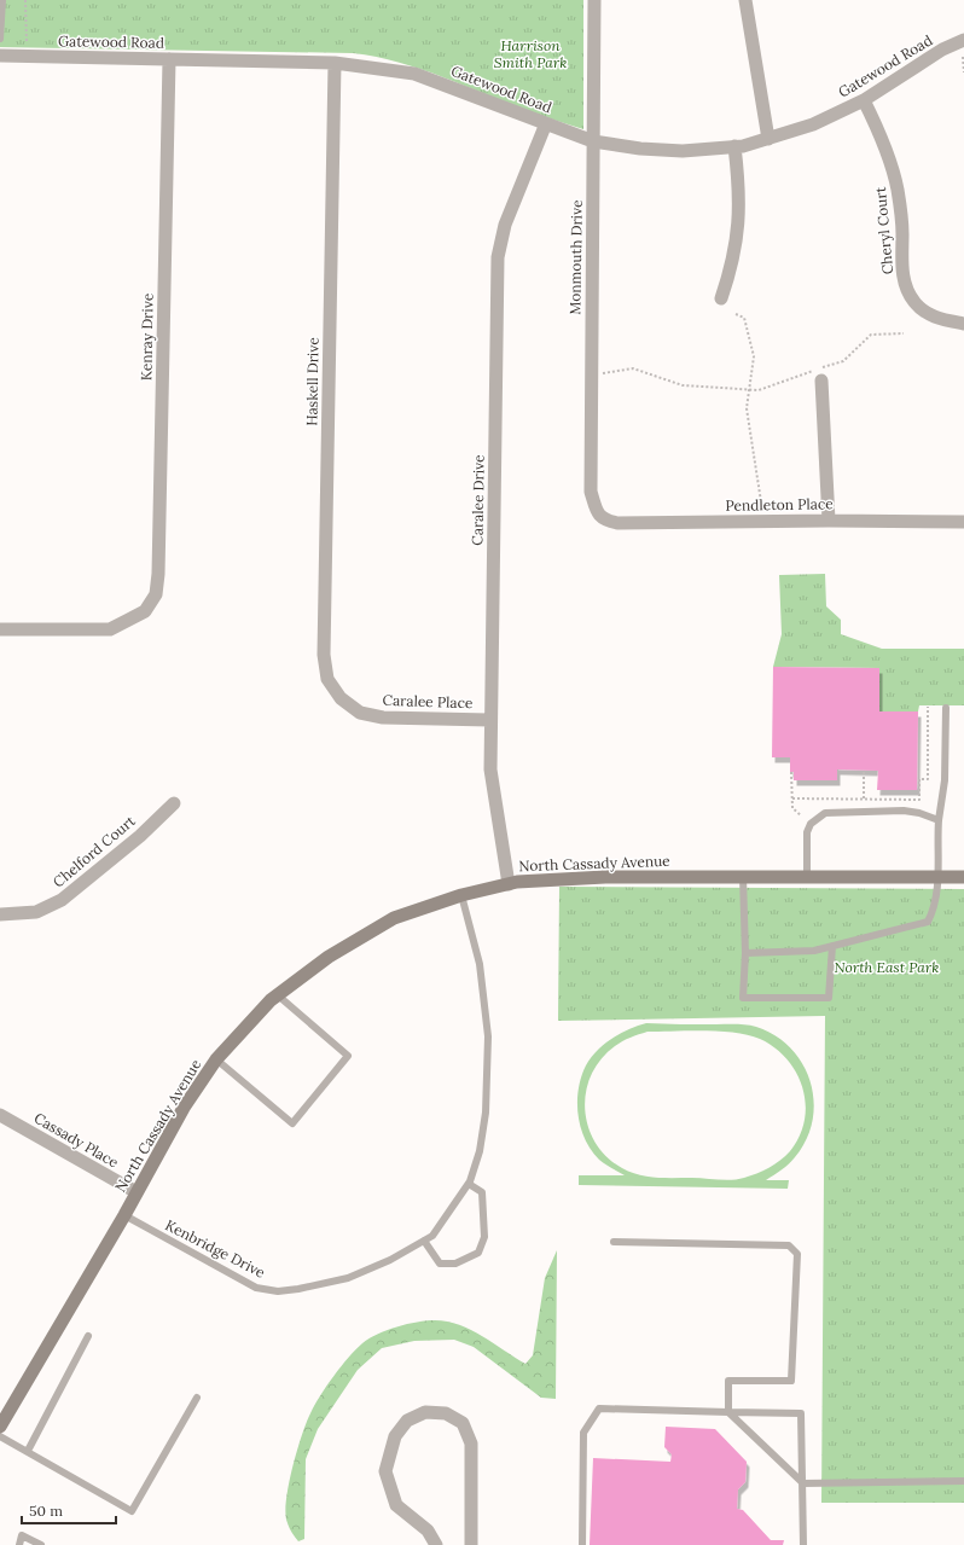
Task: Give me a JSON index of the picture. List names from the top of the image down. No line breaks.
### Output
{"streets":{"main road":["North Cassady Avenue"],"street":["Gatewood Road","Cheryl Court","Monmouth Drive","Kenray Drive","Haskell Drive","Caralee Drive","Pendleton Place","Caralee Place","Chelford Court","Cassady Place"],"lane":["Kenbridge Drive"]},"crossings":[["Gatewood Road","Cheryl Court"],["Gatewood Road","Monmouth Drive"],["Gatewood Road","Kenray Drive"],["Gatewood Road","Haskell Drive"],["Gatewood Road","Caralee Drive"],["Monmouth Drive","Pendleton Place"],["Haskell Drive","Caralee Place"],["Caralee Drive","Caralee Place"],["Caralee Drive","North Cassady Avenue"],["North Cassady Avenue","Cassady Place"],["North Cassady Avenue","Kenbridge Drive"]],"parks":["Harrison Smith Park","North East Park"],"scale_bar":"50 m"}
